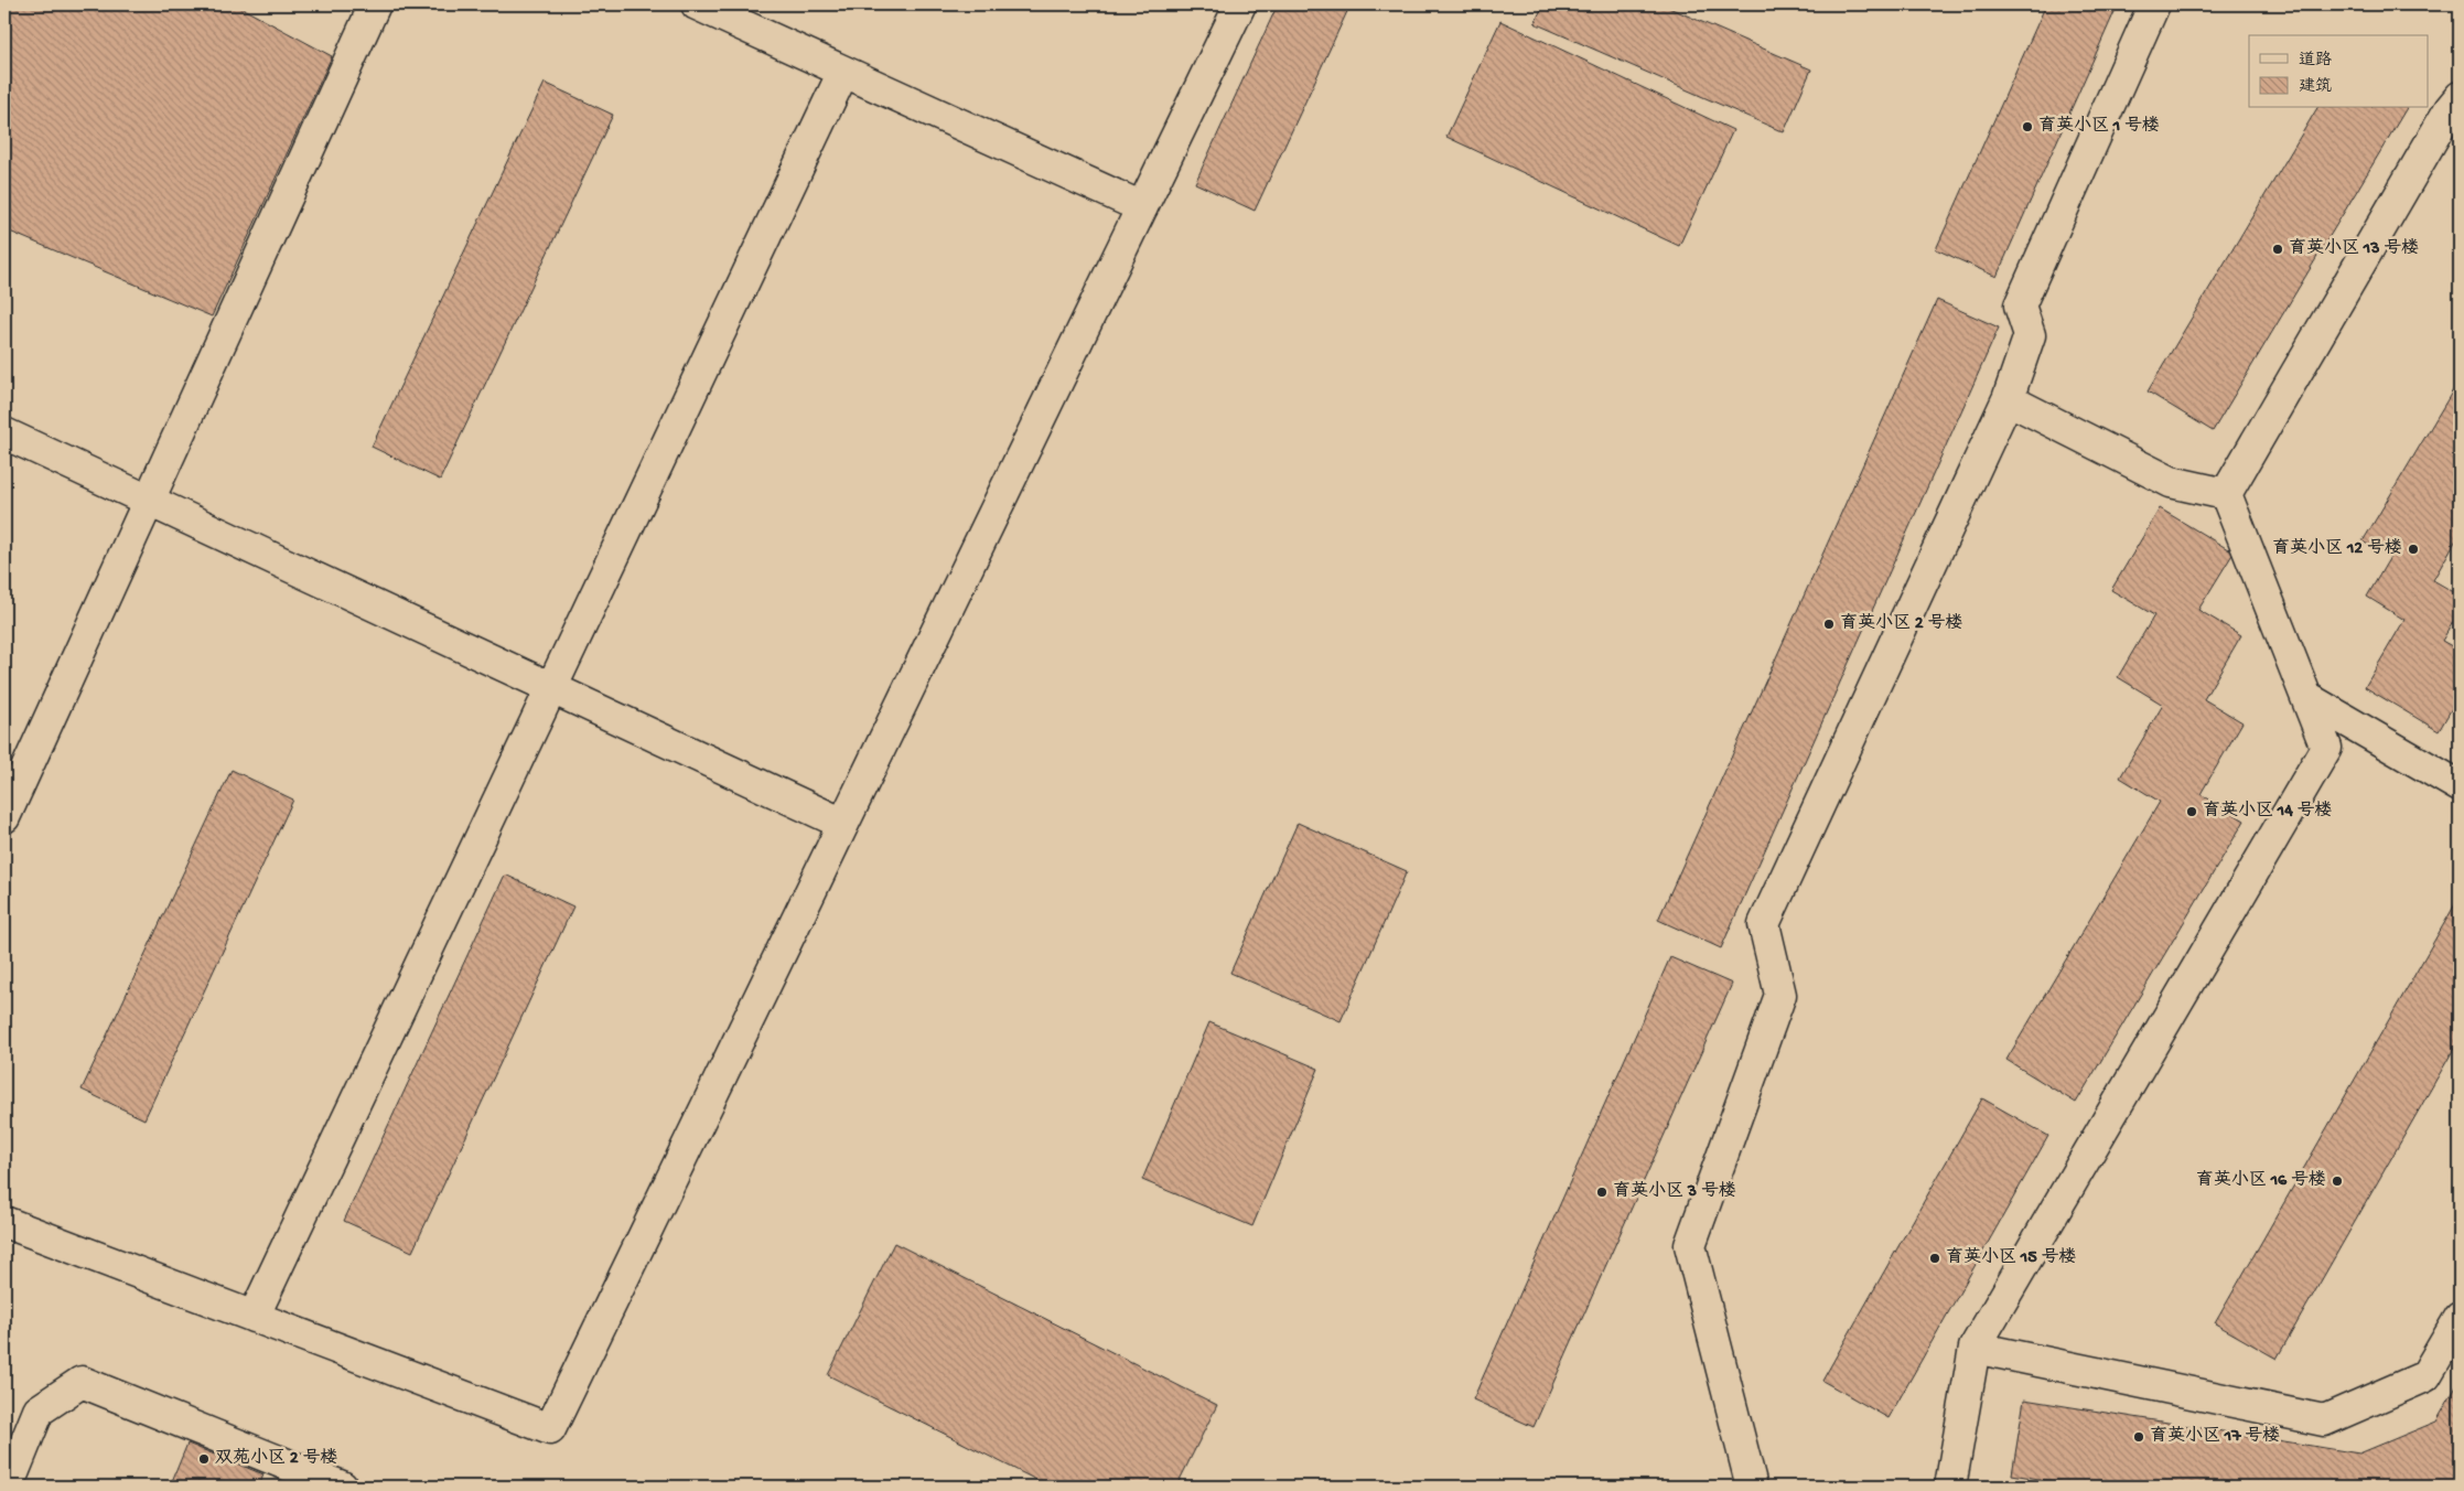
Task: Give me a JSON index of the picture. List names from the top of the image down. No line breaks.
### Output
{"places":["育英小区 1 号楼","育英小区 13 号楼","育英小区 12 号楼","育英小区 2 号楼","育英小区 14 号楼","育英小区 16 号楼","育英小区 3 号楼","育英小区 15 号楼","育英小区 17 号楼","双苑小区 2 号楼"],"legend":["道路","建筑"]}
